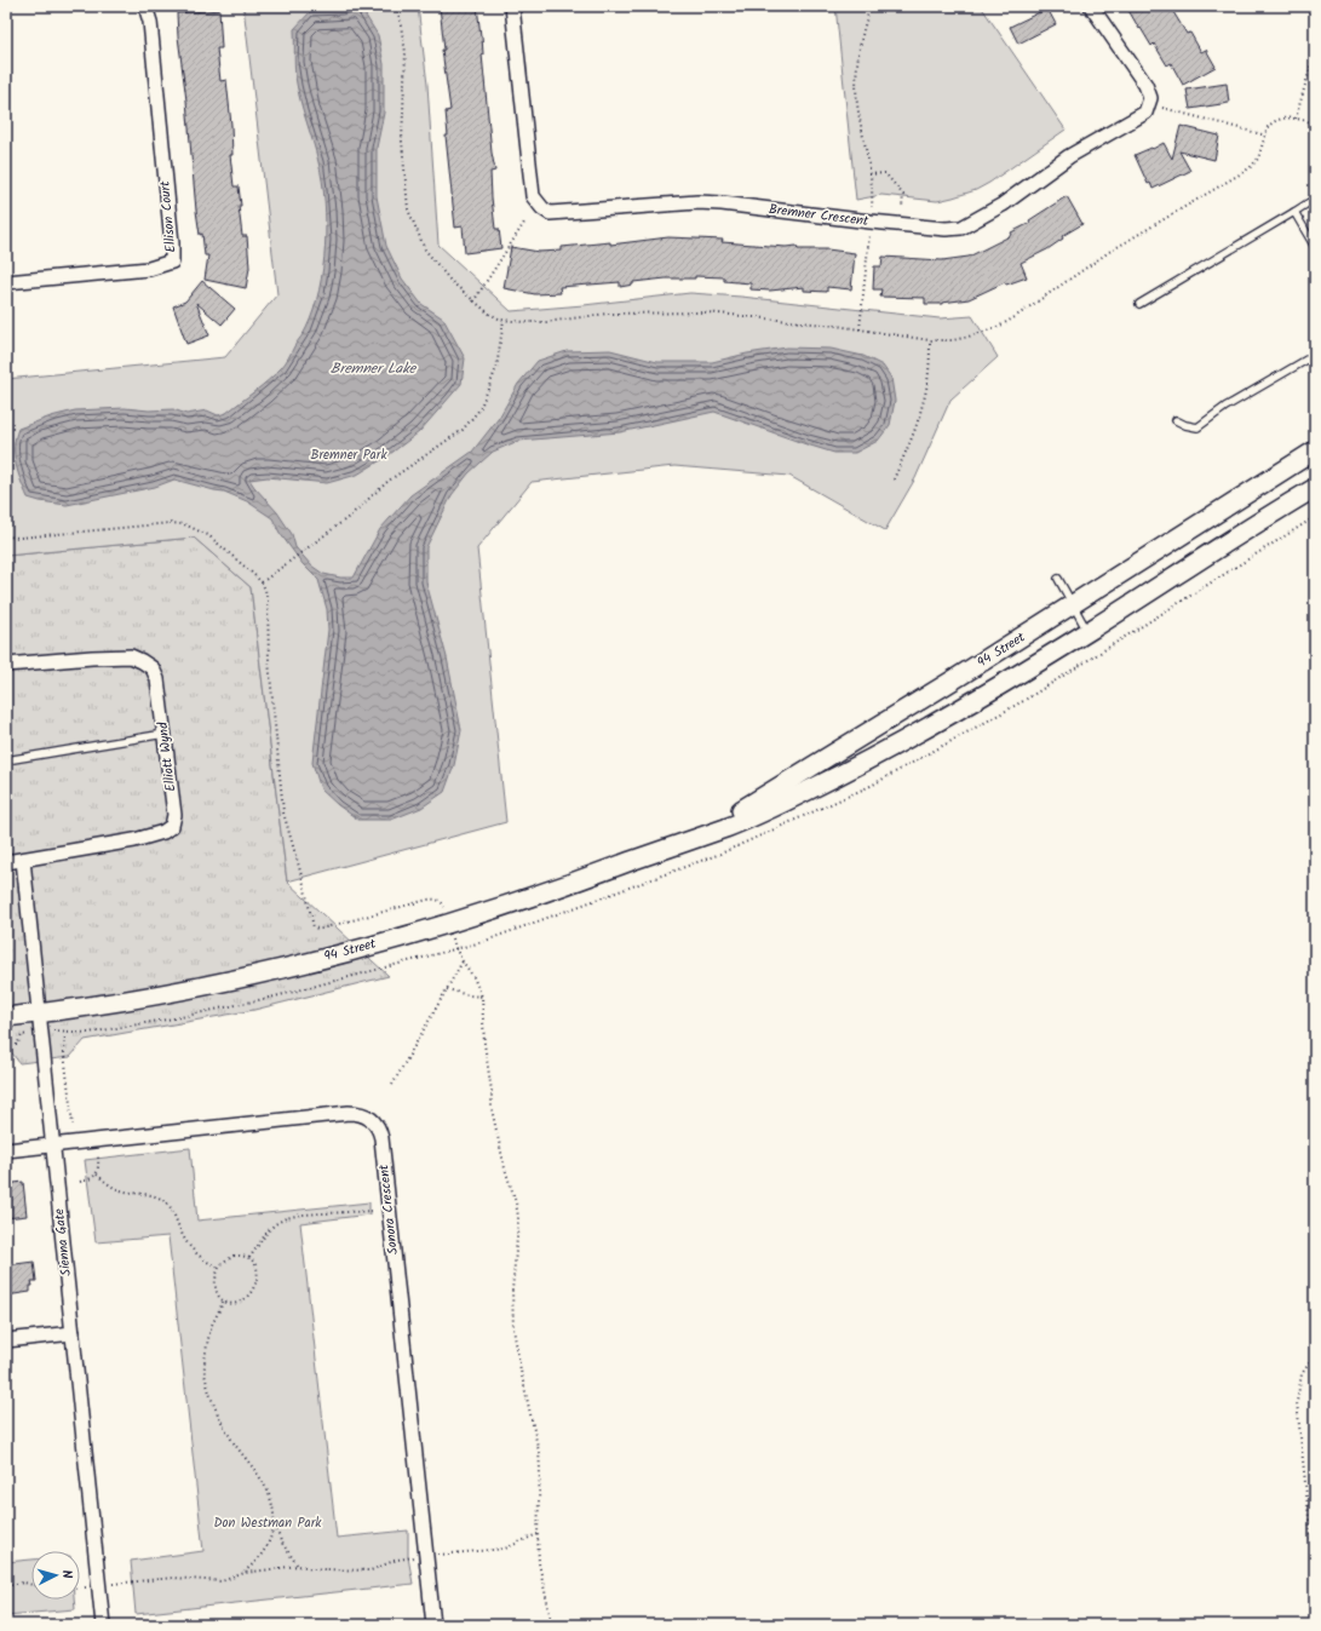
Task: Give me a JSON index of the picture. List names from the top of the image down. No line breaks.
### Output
{"streets":{"main road":["94 Street"],"street":["Bremner Crescent","Ellison Court","Elliott Wynd","Sonora Crescent","Sienna Gate"]},"crossings":[["94 Street","Sienna Gate"],["Elliott Wynd","Sienna Gate"],["Sonora Crescent","Sienna Gate"]],"water":["Bremner Lake"],"parks":["Bremner Park","Don Westman Park"],"north":"right"}
